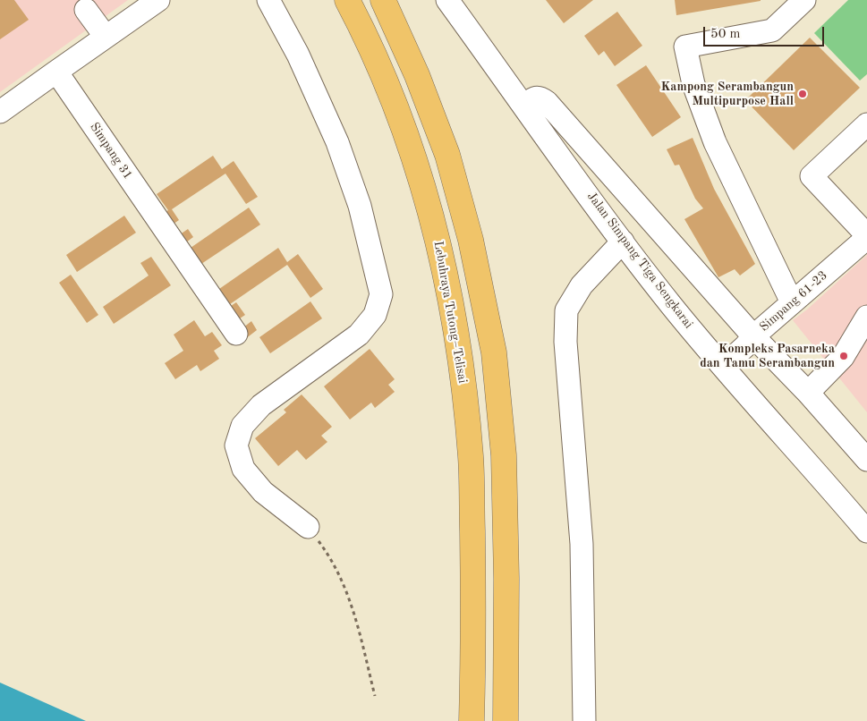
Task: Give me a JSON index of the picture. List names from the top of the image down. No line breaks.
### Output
{"streets":{"highway":["Lebuhraya Tutong–Telisai"],"street":["Simpang 31","Jalan Simpang Tiga Sengkarai","Simpang 61-23"]},"crossings":[["Jalan Simpang Tiga Sengkarai","Simpang 61-23"]],"places":["Kampong Serambangun Multipurpose Hall","Kompleks Pasarneka dan Tamu Serambangun"],"scale_bar":"50 m"}
